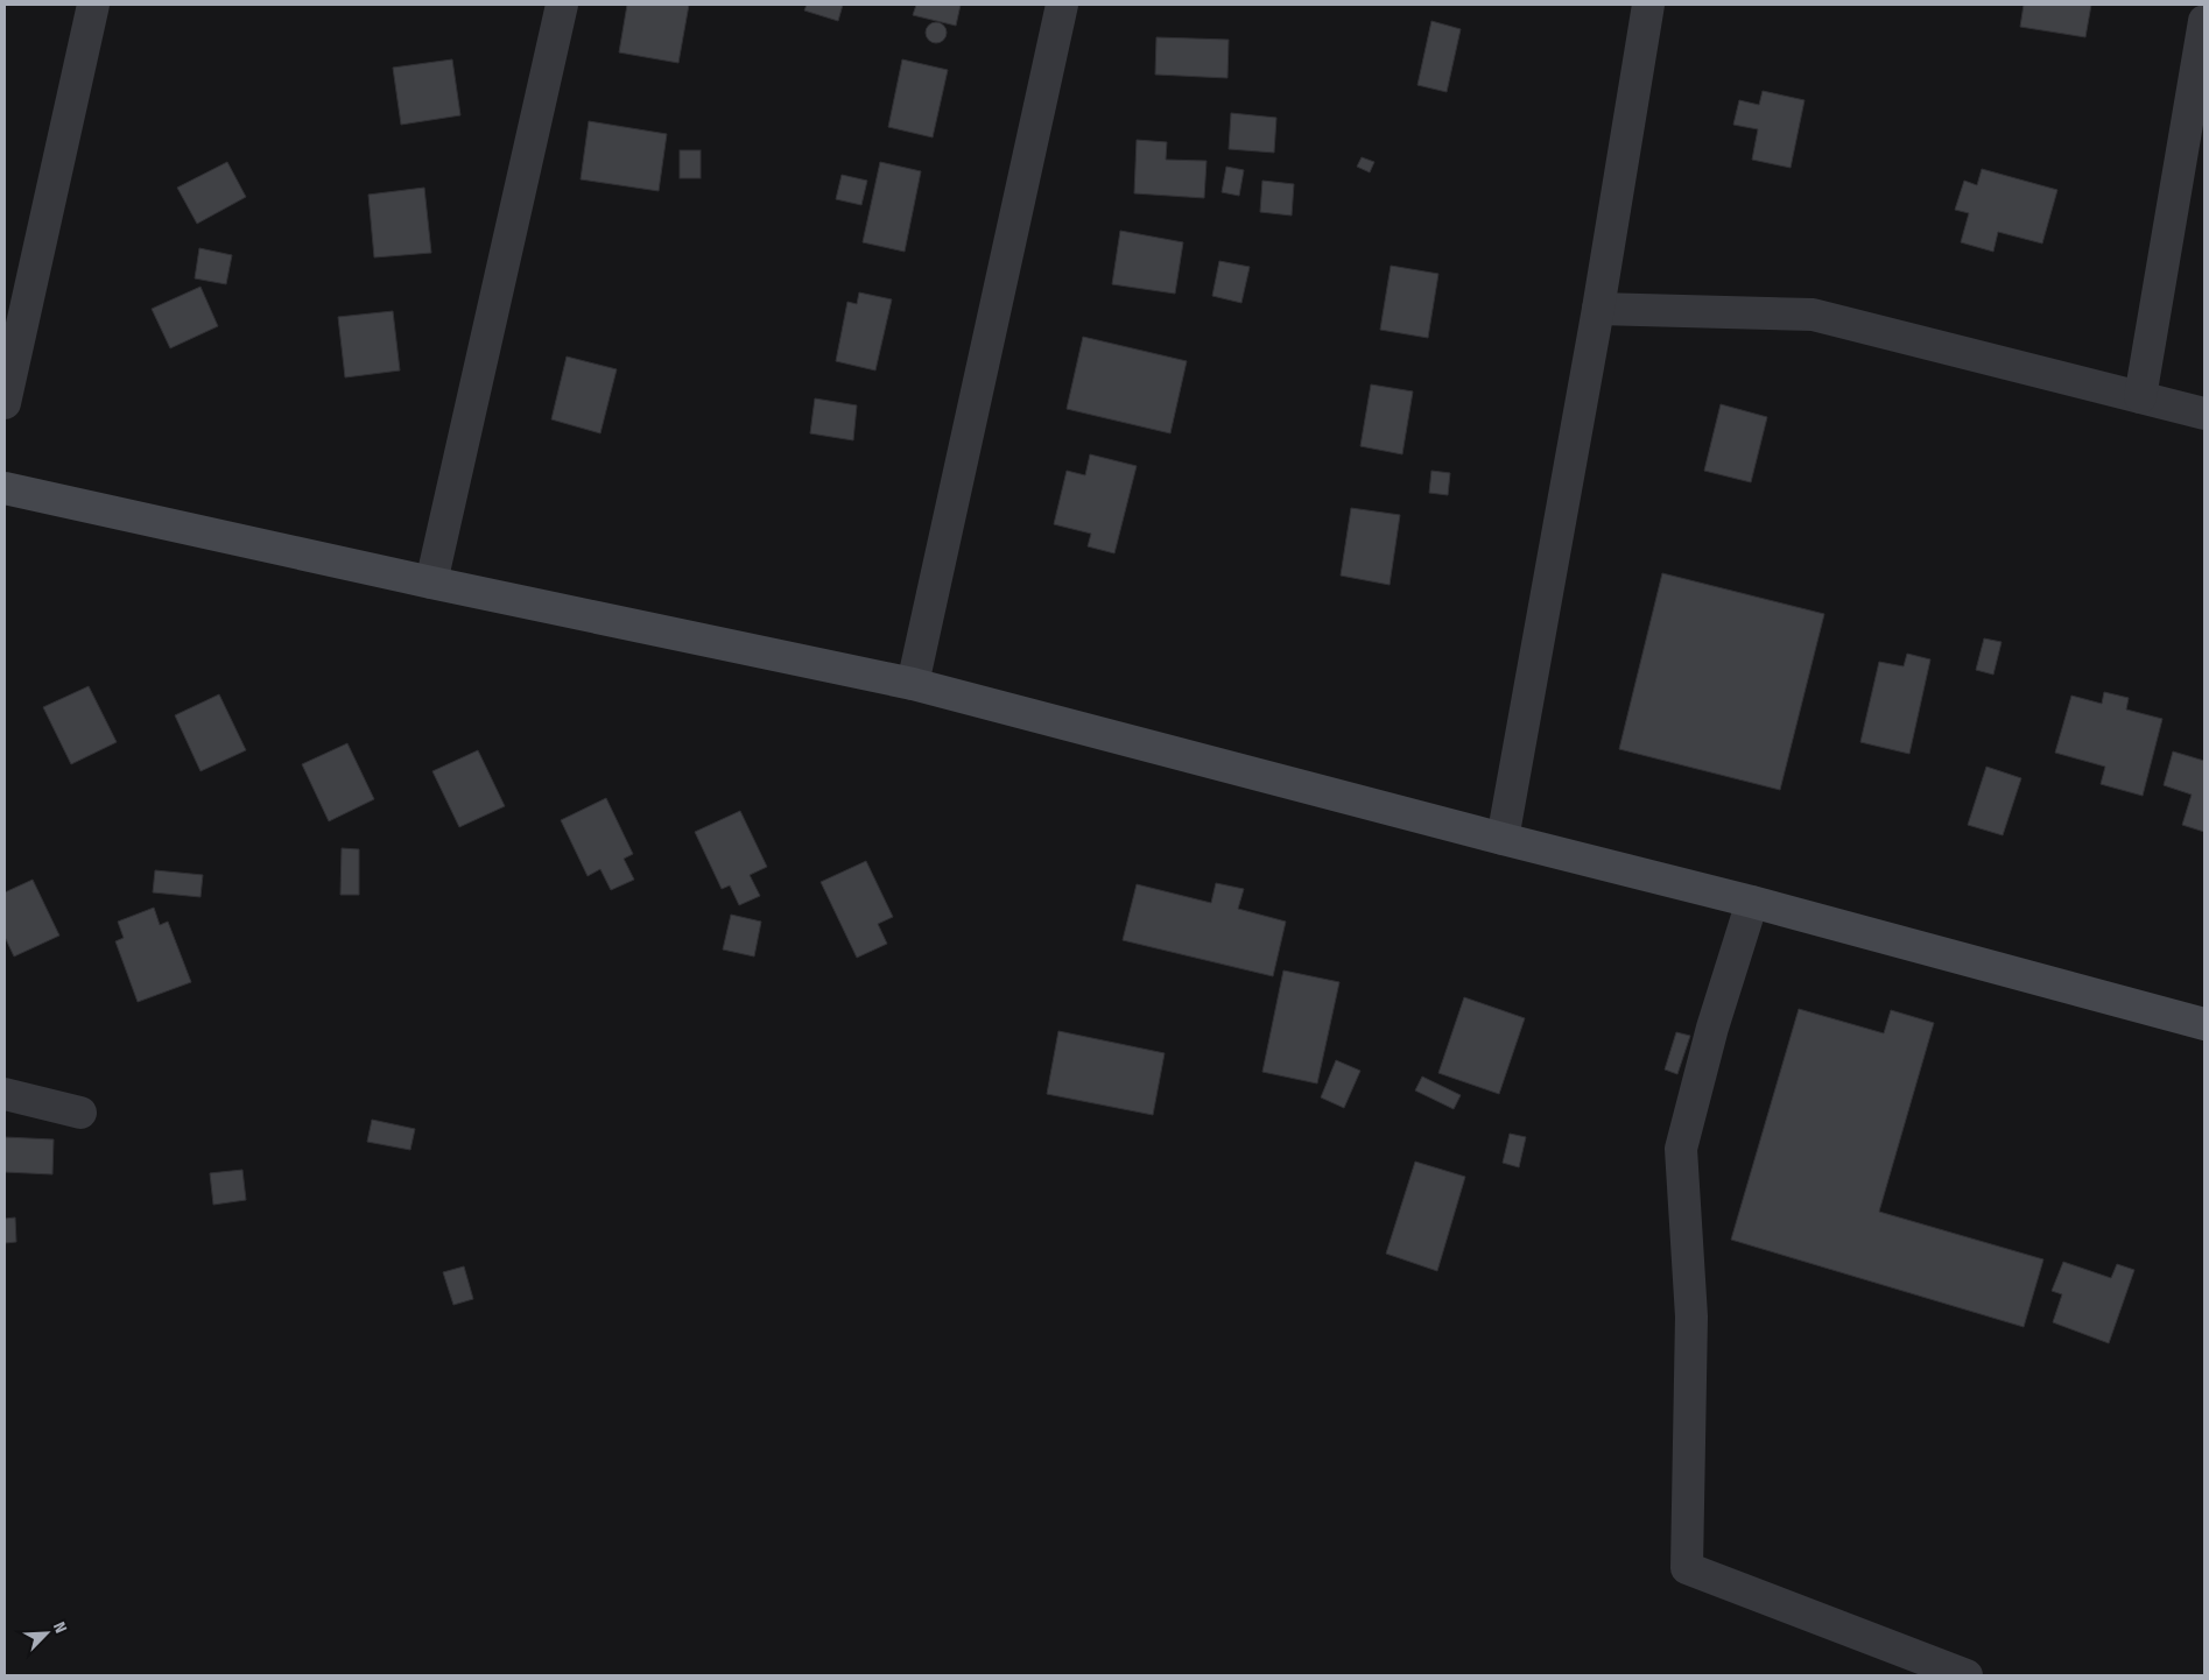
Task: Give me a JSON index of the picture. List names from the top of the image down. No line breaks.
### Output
{"north":"top right"}
